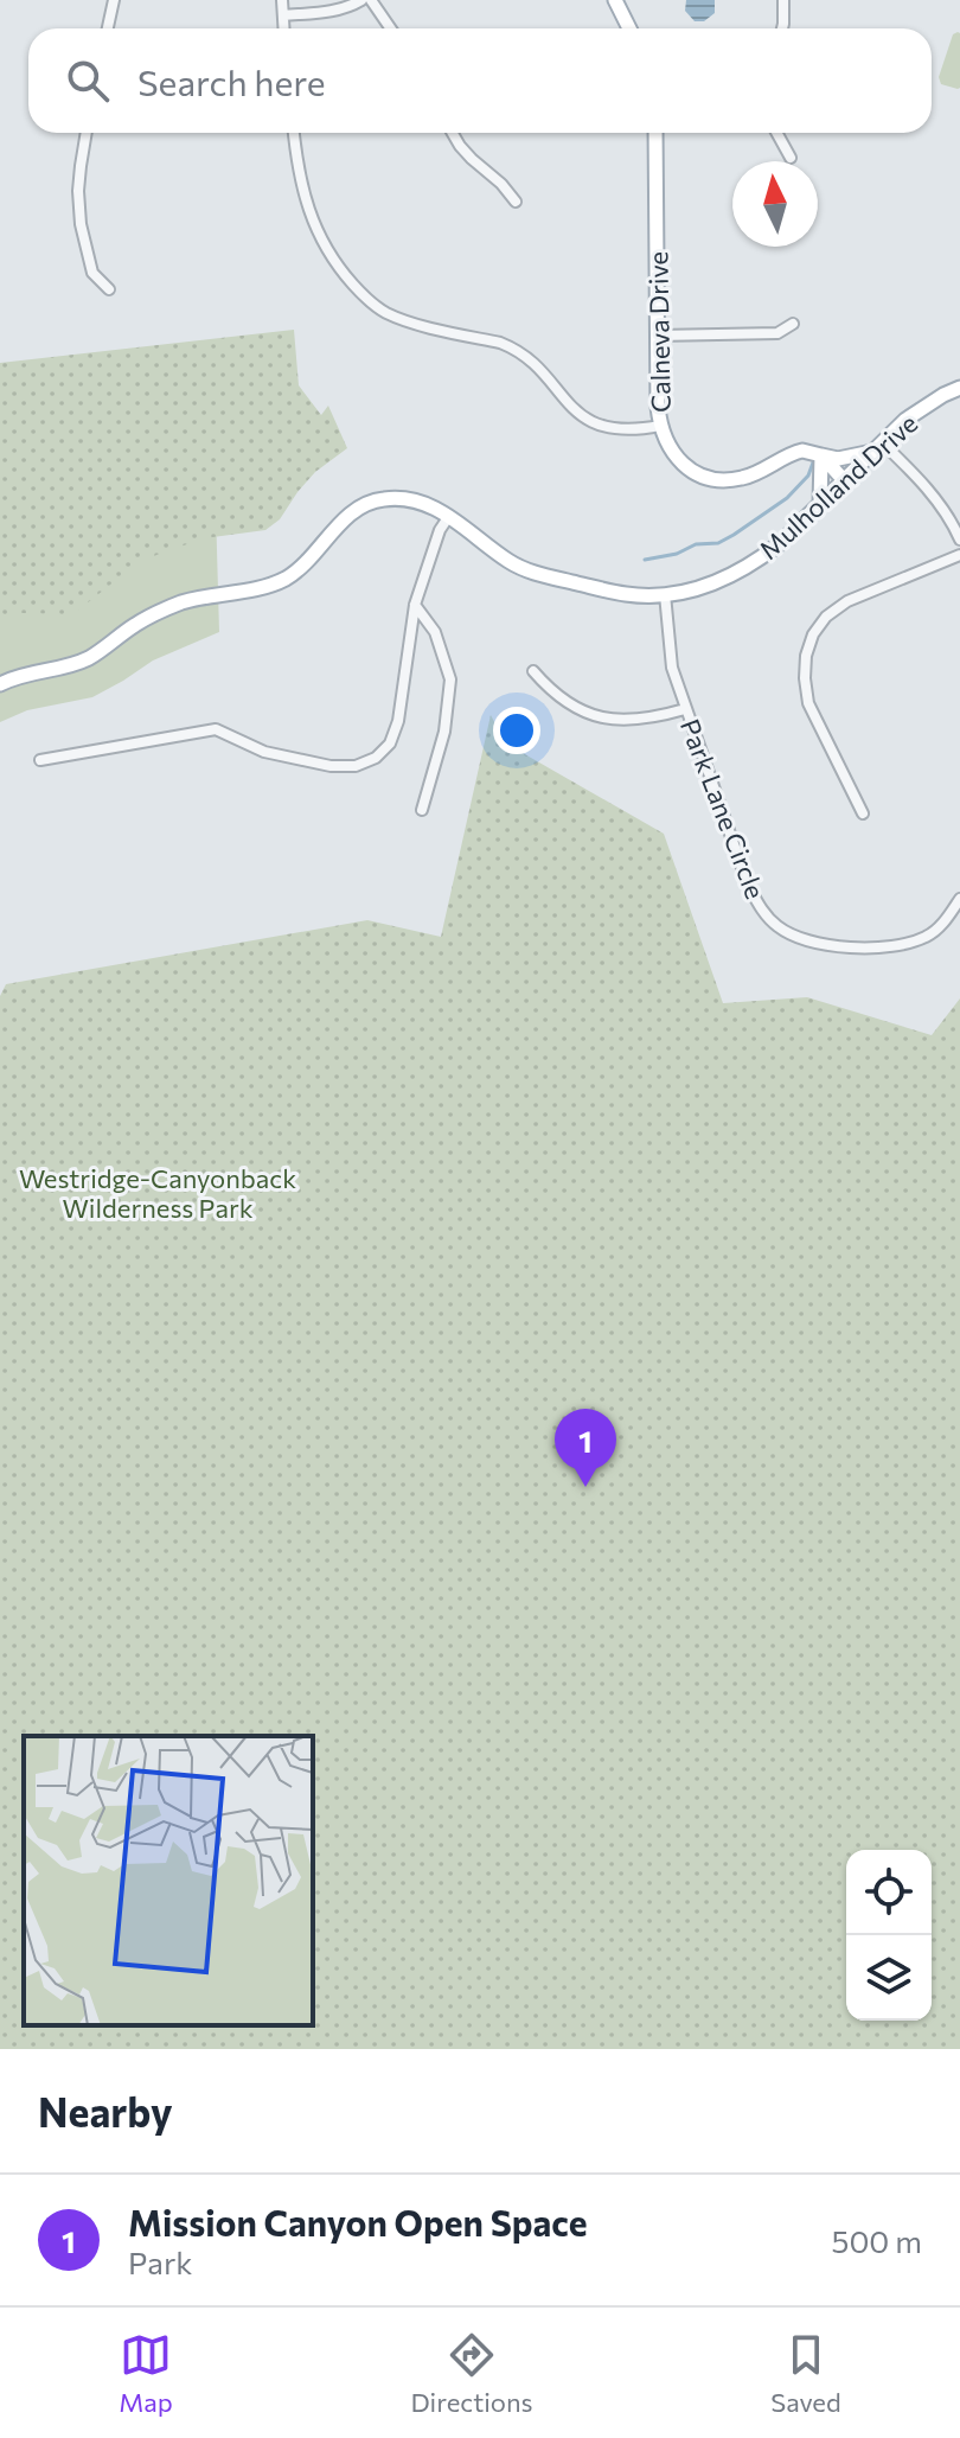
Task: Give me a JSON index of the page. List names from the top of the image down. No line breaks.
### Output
{"streets":{"main road":["Calneva Drive","Mulholland Drive"],"street":["Park Lane Circle"]},"crossings":[["Calneva Drive","Mulholland Drive"],["Mulholland Drive","Park Lane Circle"]],"parks":["Westridge-Canyonback Wilderness Park"],"north":"top","page":{"search":"Search here","pins":"1","heading":"Nearby","list":[{"mark":"1","name":"Mission Canyon Open Space","note":"Park","value":"500 m"}],"nav":["Map","Directions","Saved"]}}
